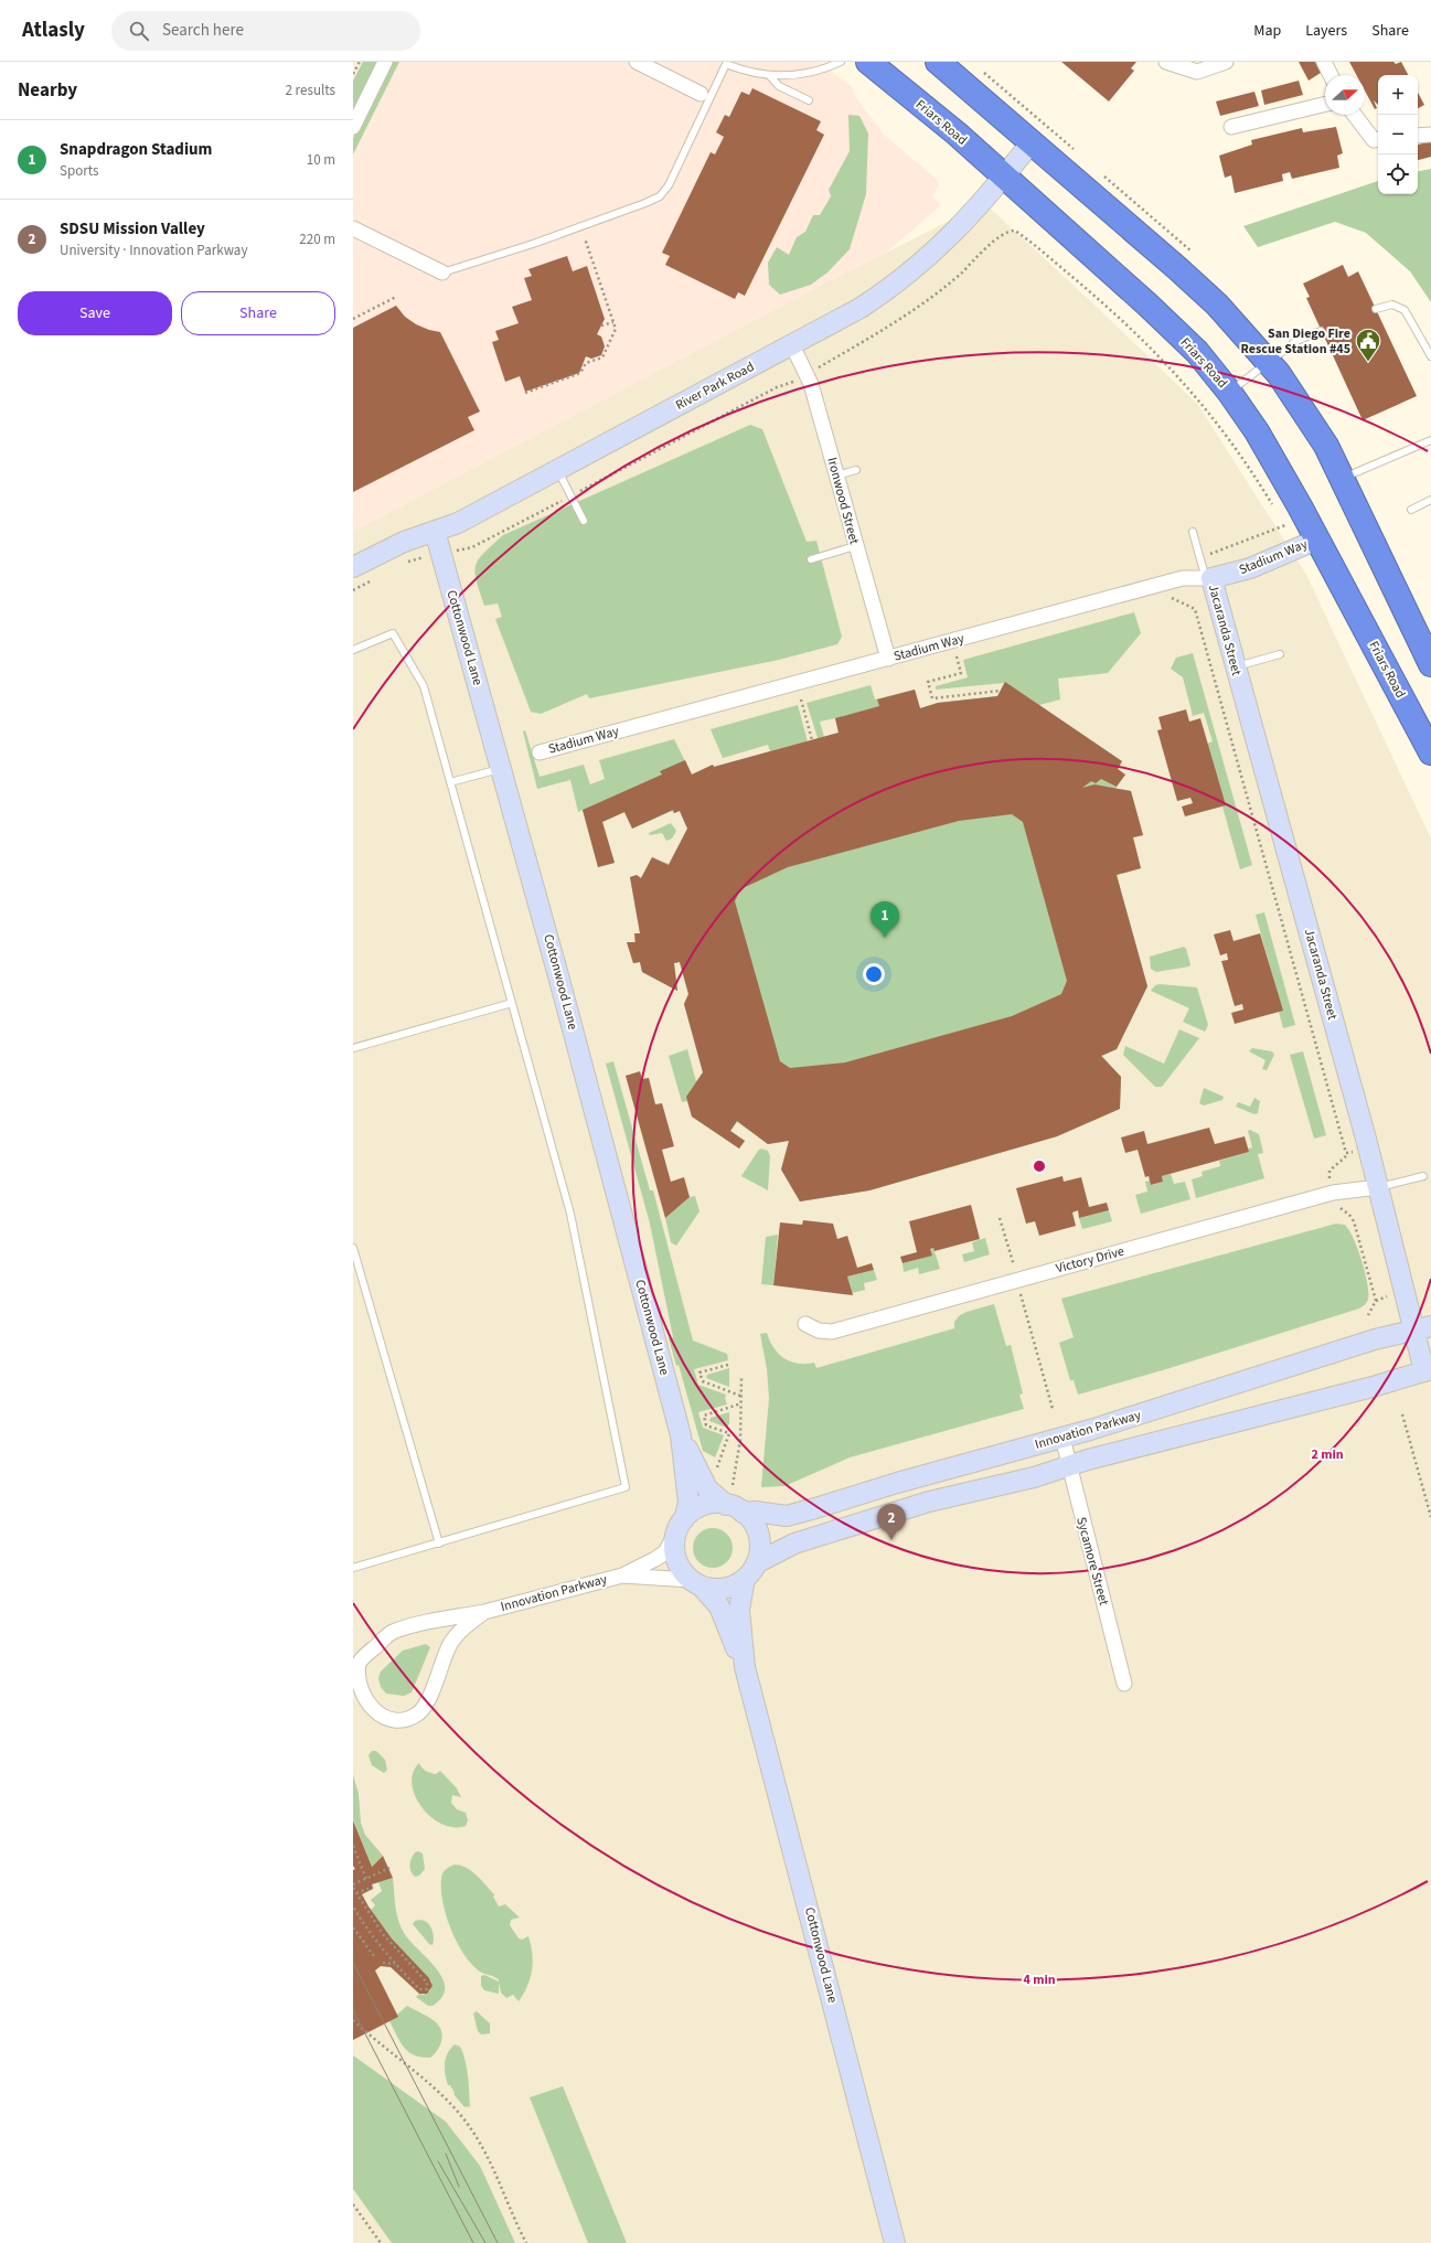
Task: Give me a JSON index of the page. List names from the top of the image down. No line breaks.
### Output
{"streets":{"highway":["Friars Road"],"street":["River Park Road","Ironwood Street","Stadium Way","Jacaranda Street","Cottonwood Lane","Victory Drive","Innovation Parkway","Sycamore Street"]},"crossings":[["Friars Road","River Park Road"],["Friars Road","Stadium Way"],["River Park Road","Ironwood Street"],["River Park Road","Cottonwood Lane"],["Ironwood Street","Stadium Way"],["Stadium Way","Jacaranda Street"],["Jacaranda Street","Victory Drive"],["Jacaranda Street","Innovation Parkway"],["Cottonwood Lane","Innovation Parkway"],["Innovation Parkway","Sycamore Street"]],"places":{"public building":["San Diego Fire Rescue Station #45"]},"north":"right","page":{"header":"Atlasly","search":"Search here","nav":["Map","Layers","Share"],"heading":["Nearby","2 results"],"map_buttons":["+","−"],"list":[{"mark":"1","name":"Snapdragon Stadium","note":"Sports","value":"10 m"},{"mark":"2","name":"SDSU Mission Valley","note":"University · Innovation Parkway","value":"220 m"}],"buttons":["Save","Share"],"pins":["1","2"]},"rings":["2 min","4 min"]}
